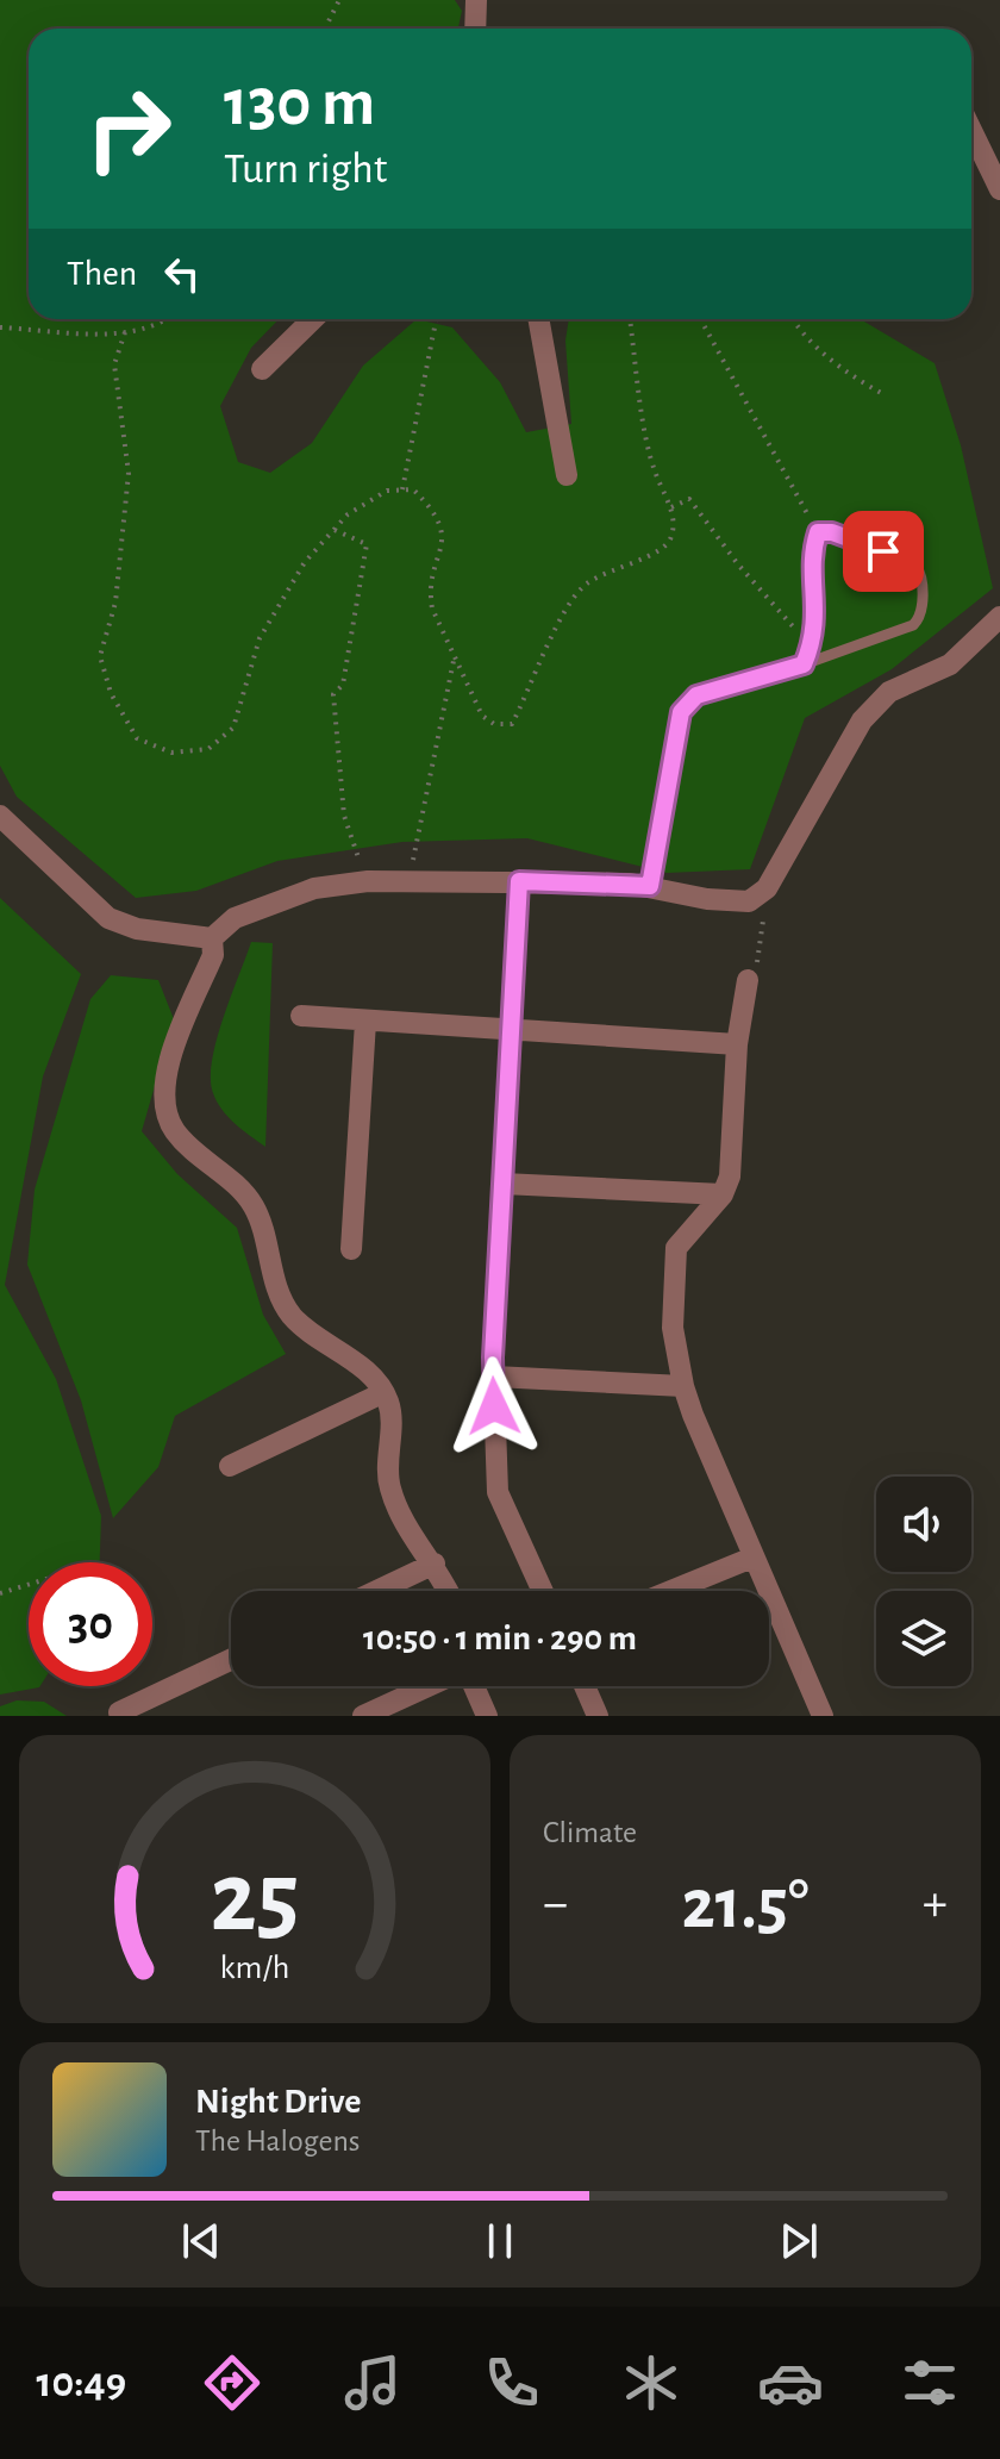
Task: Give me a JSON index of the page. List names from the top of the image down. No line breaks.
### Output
{"page":{"turn":["130 m","Turn right"],"then":"Then","limit":"30","trip":"10:50 · 1 min · 290 m","tile":"Climate","heat":["−","21.5°","+"],"song":["Night Drive","The Halogens"],"tabs":"10:49","gauge":["25","km/h"]}}
